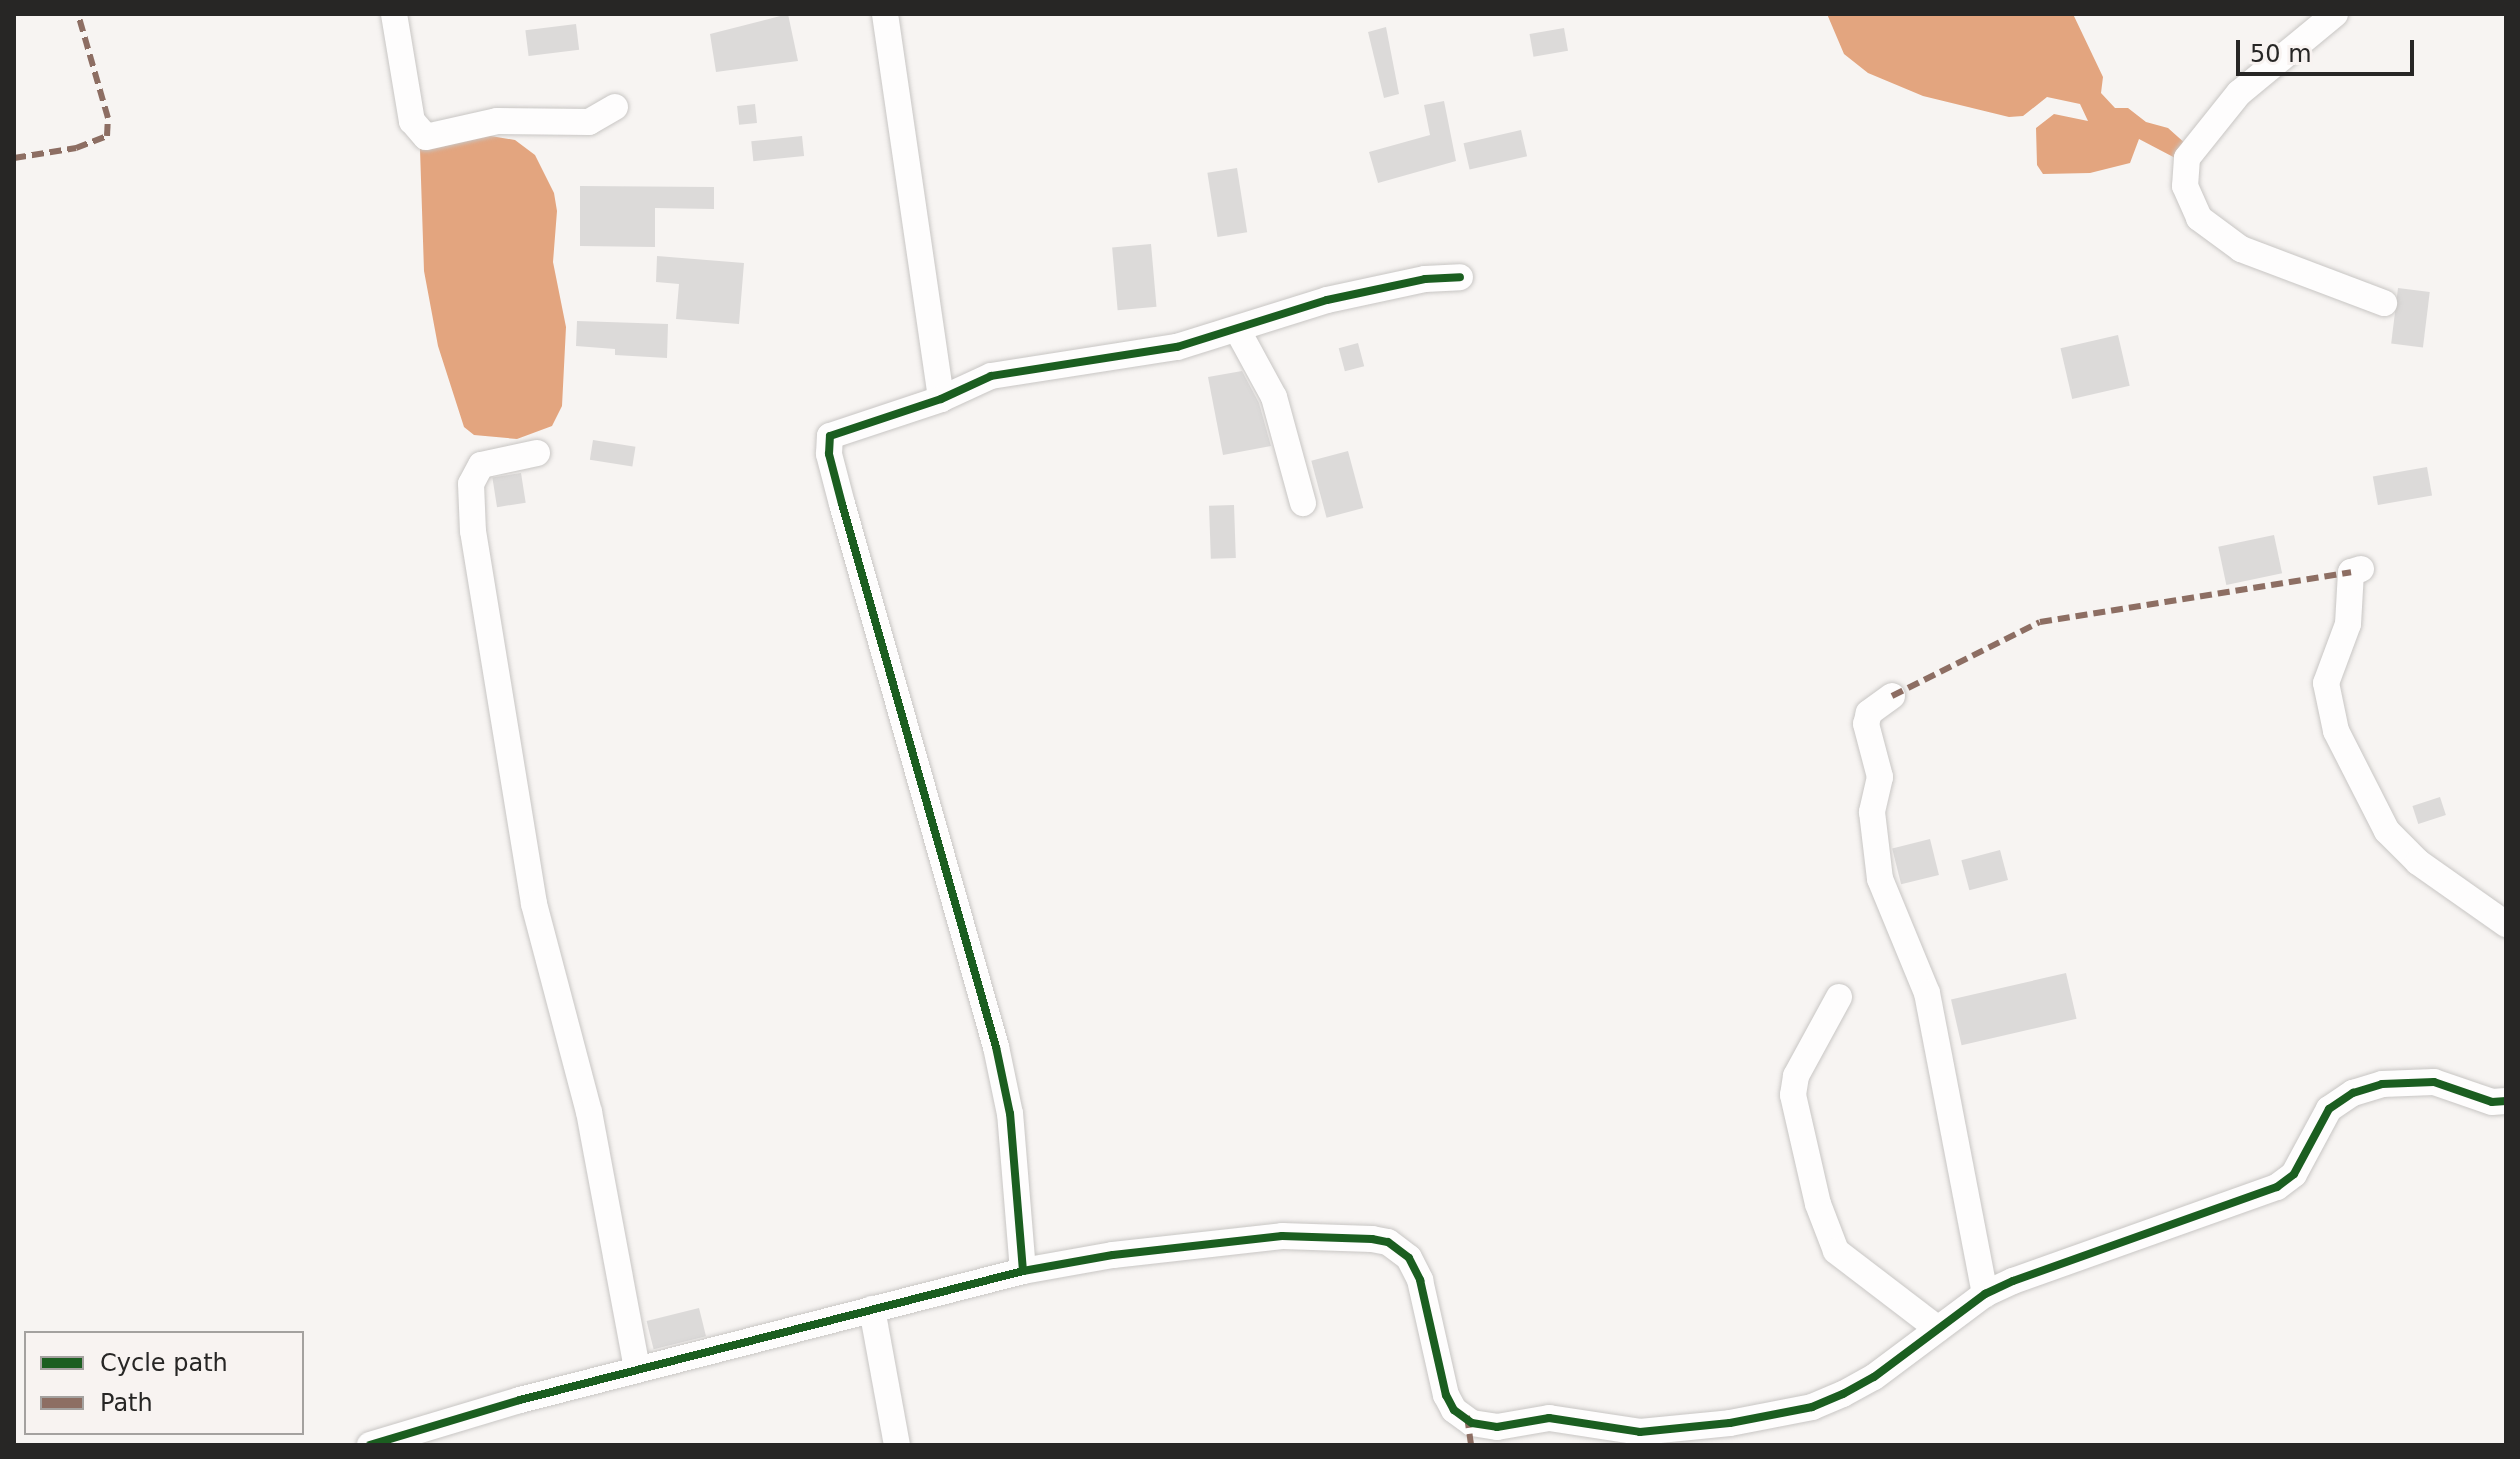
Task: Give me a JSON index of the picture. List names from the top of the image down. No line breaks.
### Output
{"legend":["Cycle path","Path"],"scale_bar":"50 m"}
